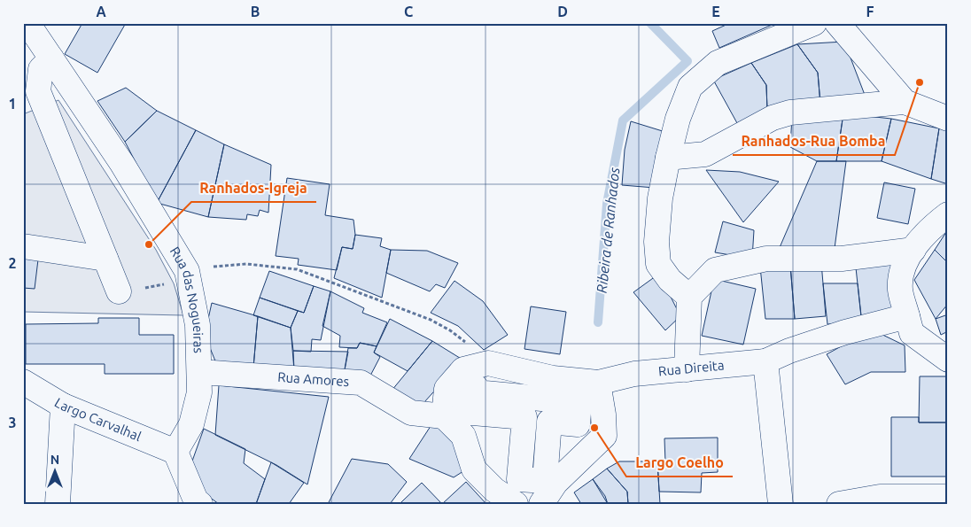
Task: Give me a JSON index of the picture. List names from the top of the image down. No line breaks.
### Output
{"streets":{"street":["Rua das Nogueiras","Rua Direita","Rua Amores","Largo Carvalhal"]},"crossings":[["Rua das Nogueiras","Rua Amores"],["Rua das Nogueiras","Largo Carvalhal"],["Rua Direita","Rua Amores"]],"water":["Ribeira de Ranhados"],"places":["Ranhados-Rua Bomba","Ranhados-Igreja","Largo Coelho"],"north":"top","grid":{"columns":["A","B","C","D","E","F"],"rows":["1","2","3"]}}
